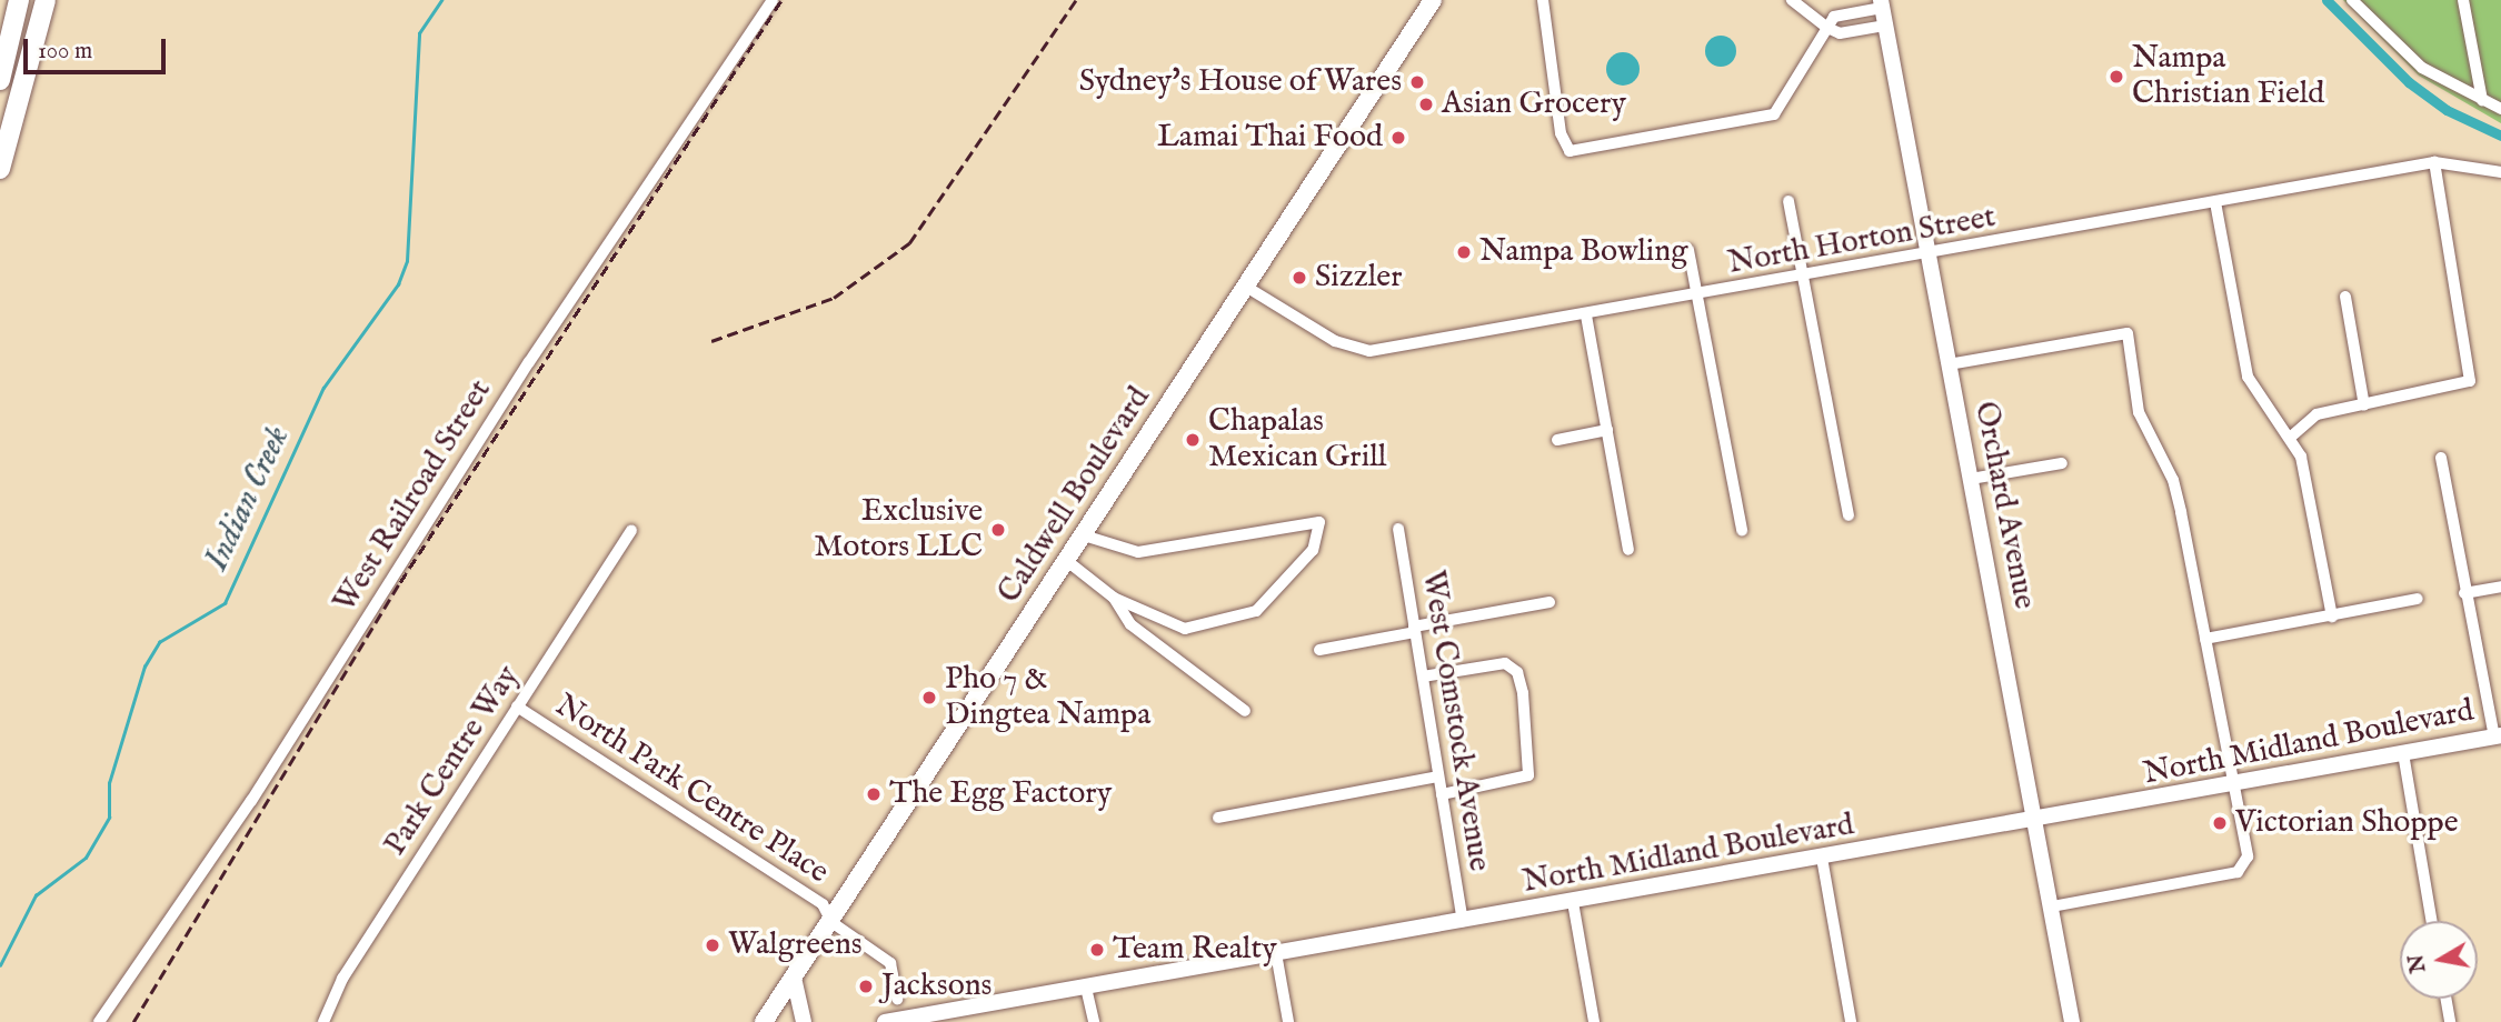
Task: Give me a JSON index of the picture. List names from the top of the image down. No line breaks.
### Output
{"streets":{"main road":["Caldwell Boulevard","Orchard Avenue","North Midland Boulevard"],"street":["North Horton Street","West Railroad Street","West Comstock Avenue","Park Centre Way","North Park Centre Place"]},"crossings":[["North Horton Street","Caldwell Boulevard"],["North Horton Street","Orchard Avenue"],["Caldwell Boulevard","North Park Centre Place"],["Orchard Avenue","North Midland Boulevard"],["West Comstock Avenue","North Midland Boulevard"],["Park Centre Way","North Park Centre Place"]],"water":["Indian Creek"],"places":["Nampa Christian Field","Sydney's House of Wares","Asian Grocery","Lamai Thai Food","Nampa Bowling","Sizzler","Chapalas Mexican Grill","Exclusive Motors LLC","Pho 7 & Dingtea Nampa","The Egg Factory","Victorian Shoppe","Walgreens","Team Realty","Jacksons"],"scale_bar":"100 m","north":"left"}
